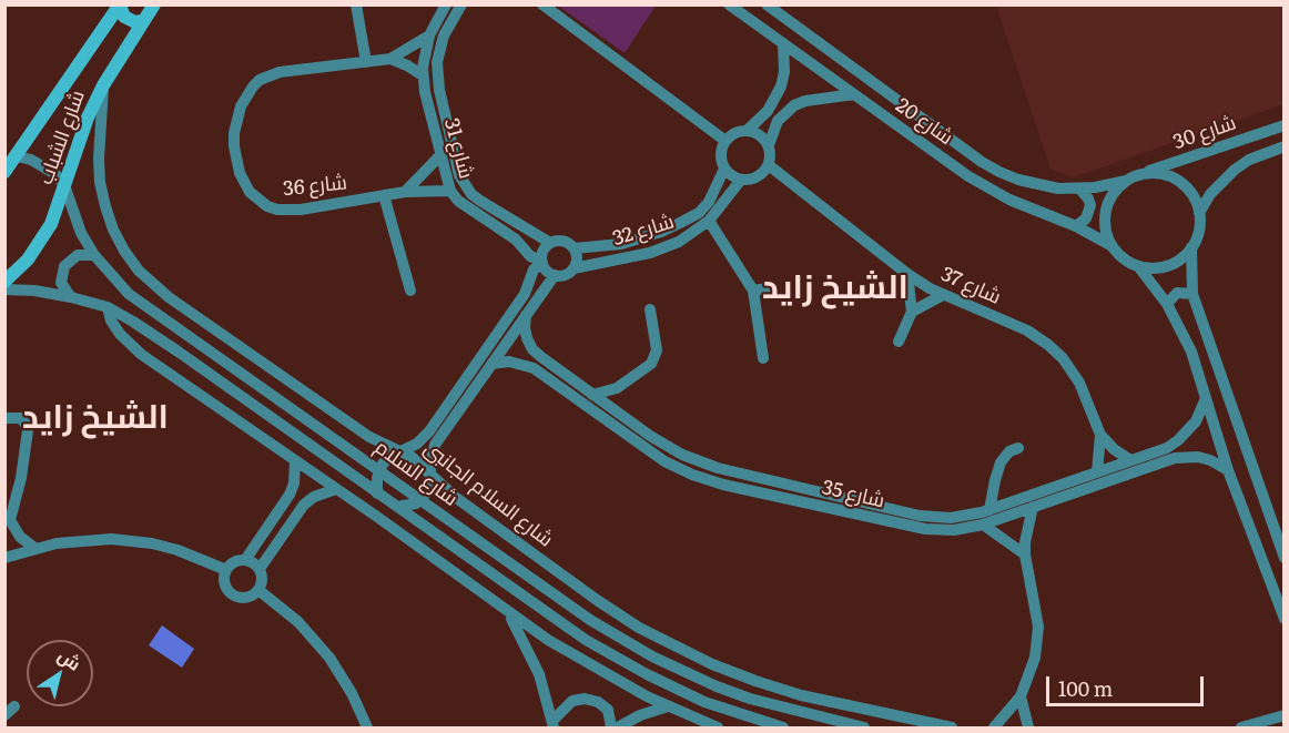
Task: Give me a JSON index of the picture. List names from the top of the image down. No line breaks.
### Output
{"streets":{"street":["شارع 20","شارع 30","شارع الشباب","شارع 31","شارع 36","شارع 32","شارع 37","شارع السلام","شارع السلام الجانبى","شارع 35"]},"crossings":[["شارع 20","شارع 30"],["شارع الشباب","شارع السلام"],["شارع الشباب","شارع السلام الجانبى"],["شارع 31","شارع 36"],["شارع 31","شارع 32"],["شارع 32","شارع 37"],["شارع 37","شارع 35"]],"districts":["الشيخ زايد","الشيخ زايد"],"scale_bar":"100 m","north":"top right"}
